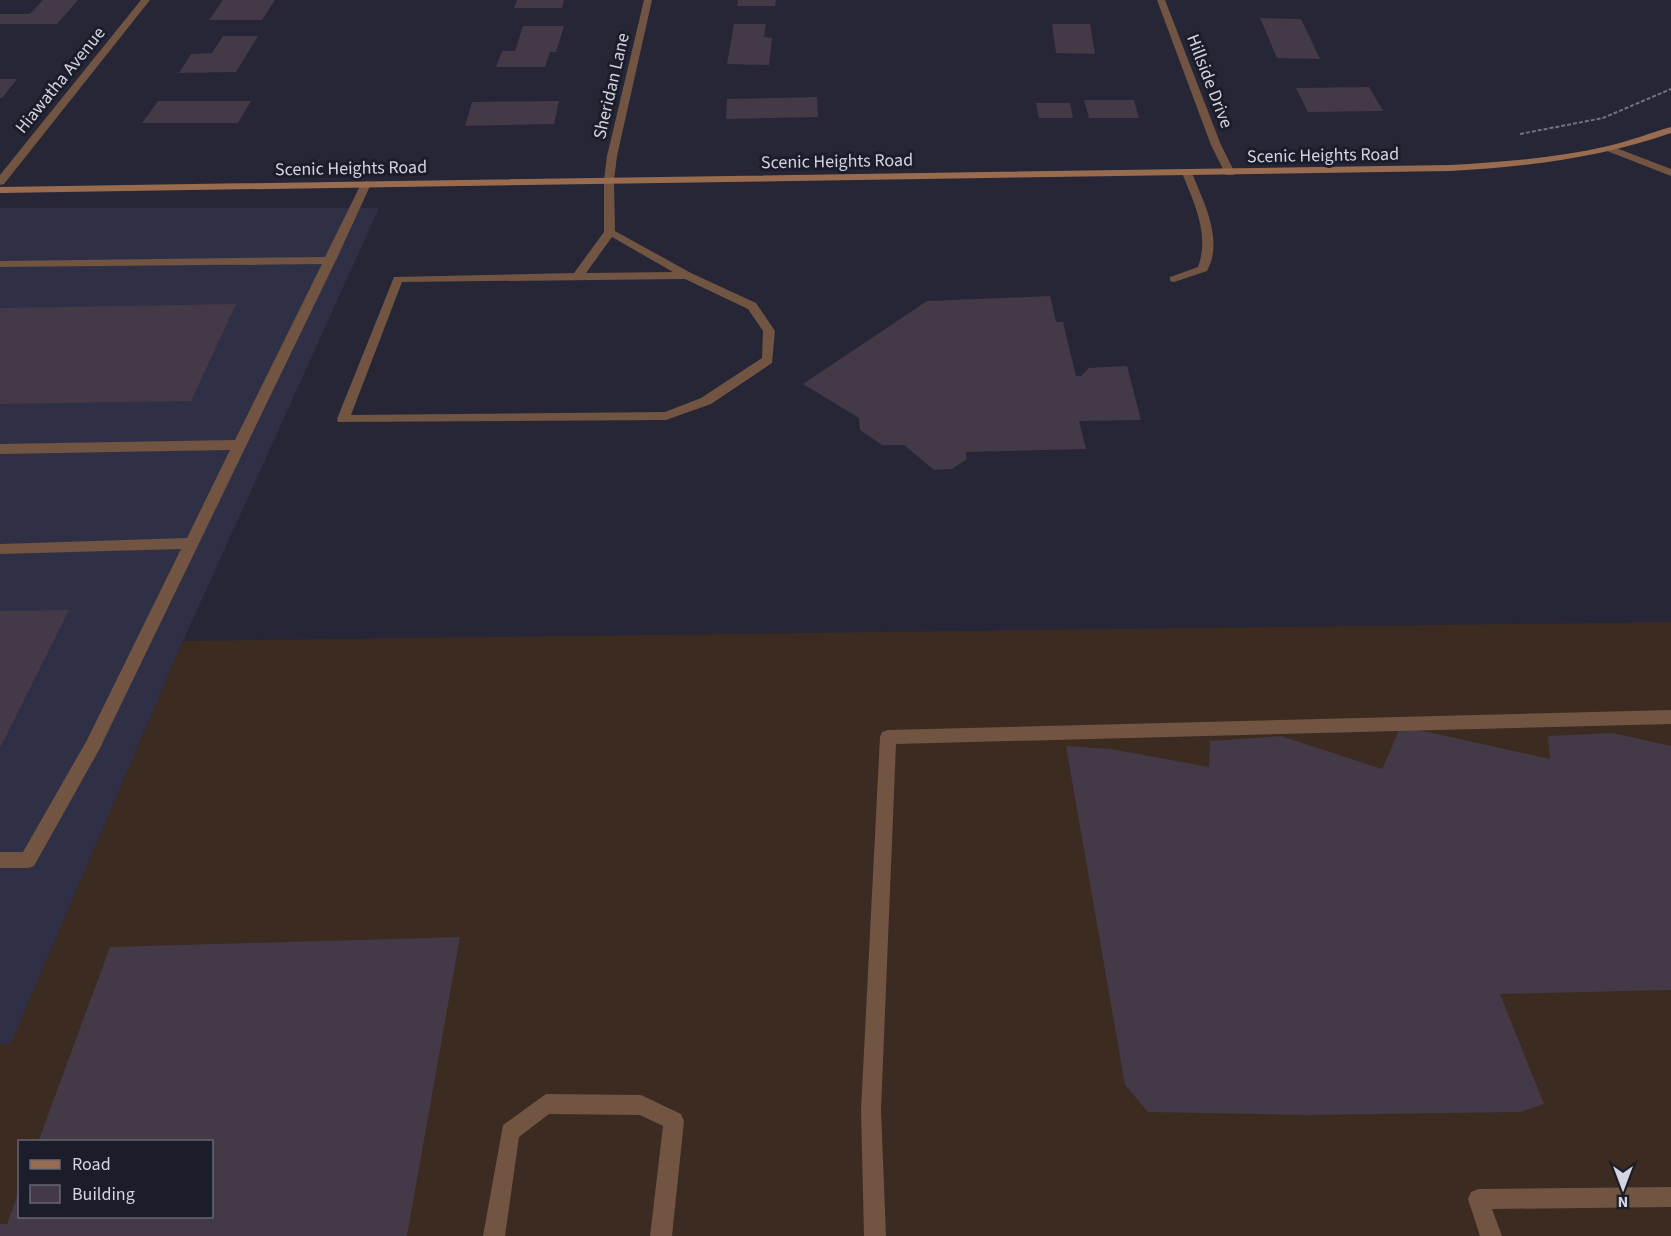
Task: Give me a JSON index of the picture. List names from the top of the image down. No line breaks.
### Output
{"streets":{"street":["Hiawatha Avenue","Hillside Drive","Sheridan Lane","Scenic Heights Road"]},"crossings":[["Hillside Drive","Scenic Heights Road"],["Sheridan Lane","Scenic Heights Road"]],"legend":["Road","Building"],"north":"bottom"}
